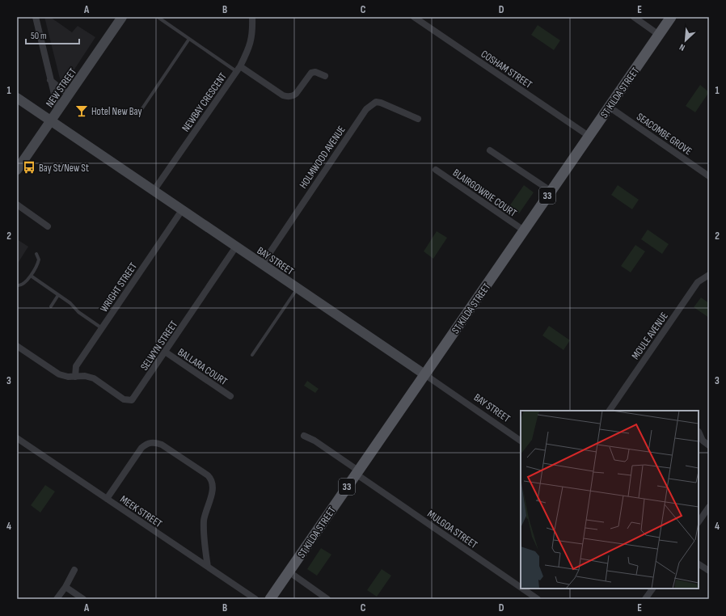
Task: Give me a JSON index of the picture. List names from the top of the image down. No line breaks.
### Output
{"streets":{"main road":["ST KILDA STREET","33"],"street":["COSHAM STREET","NEW STREET","NEWBAY CRESCENT","SEACOMBE GROVE","HOLMWOOD AVENUE","BLAIRGOWRIE COURT","BAY STREET","WRIGHT STREET","MOULE AVENUE","SELWYN STREET","BALLARA COURT","MEEK STREET","MULGOA STREET"]},"crossings":[["COSHAM STREET","ST KILDA STREET"],["NEW STREET","BAY STREET"],["ST KILDA STREET","SEACOMBE GROVE"],["ST KILDA STREET","BLAIRGOWRIE COURT"],["ST KILDA STREET","BAY STREET"],["ST KILDA STREET","MULGOA STREET"],["NEWBAY CRESCENT","BAY STREET"],["HOLMWOOD AVENUE","BAY STREET"],["BAY STREET","WRIGHT STREET"],["BAY STREET","SELWYN STREET"],["WRIGHT STREET","SELWYN STREET"],["SELWYN STREET","BALLARA COURT"]],"places":{"bar":["Hotel New Bay"],"bus stop":["Bay St/New St"]},"scale_bar":"50 m","north":"bottom left","grid":{"columns":["A","B","C","D","E"],"rows":["1","2","3","4"]}}
